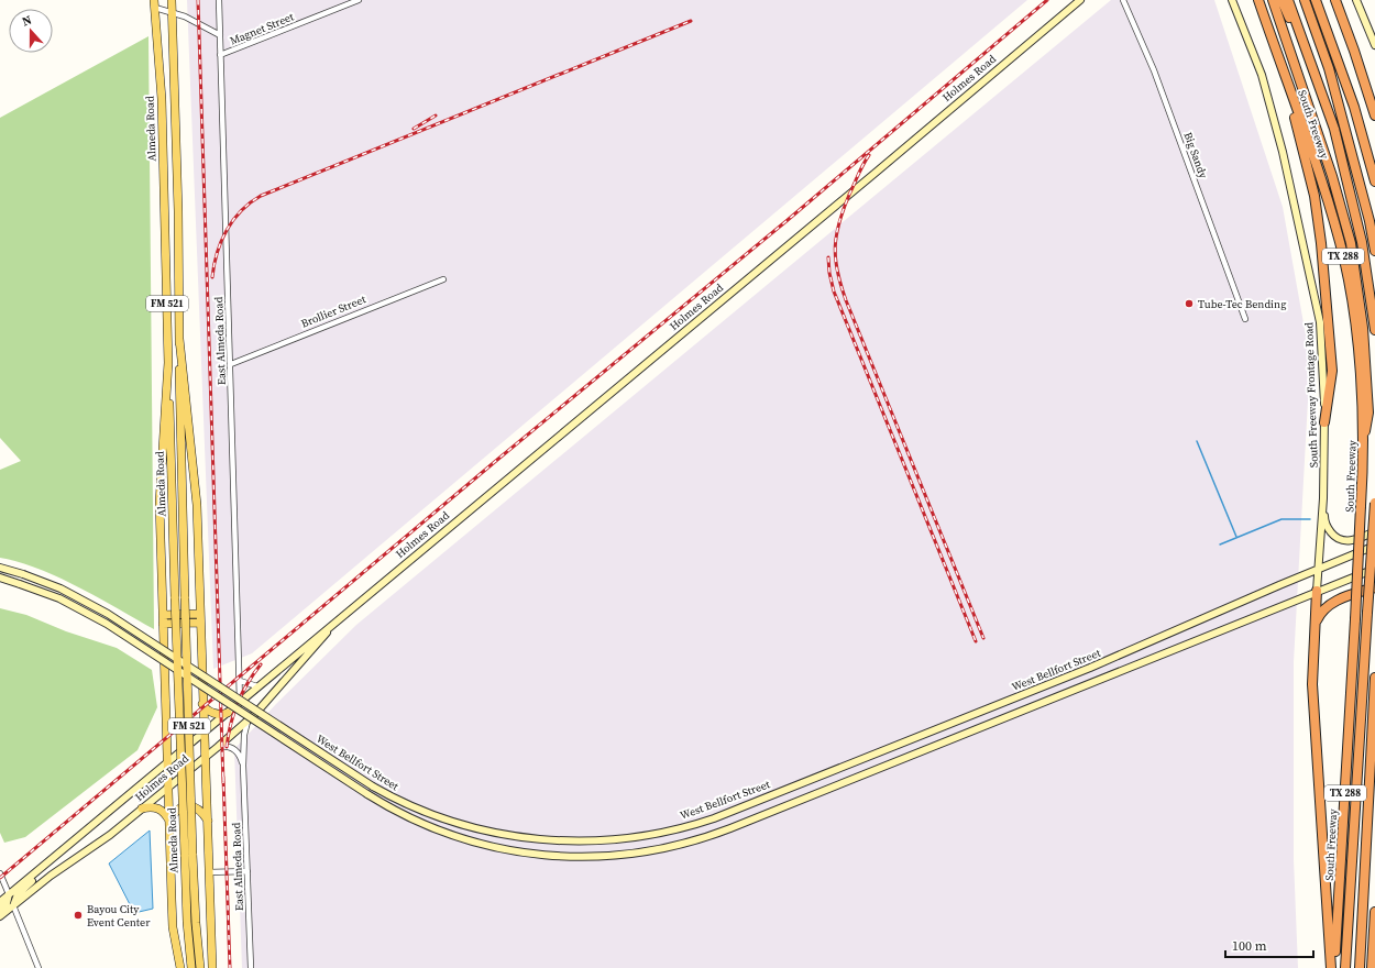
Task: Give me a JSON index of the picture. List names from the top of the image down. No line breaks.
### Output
{"streets":{"highway":["South Freeway","TX 288"],"main road":["Holmes Road","Almeda Road","FM 521","South Freeway Frontage Road","West Bellfort Street"],"street":["Magnet Street","Big Sandy","Brollier Street","East Almeda Road"]},"crossings":[["Magnet Street","Almeda Road"],["Magnet Street","East Almeda Road"],["Holmes Road","East Almeda Road"],["Brollier Street","East Almeda Road"],["South Freeway Frontage Road","West Bellfort Street"]],"places":["Tube-Tec Bending","Bayou City Event Center"],"scale_bar":"100 m","north":"top"}
